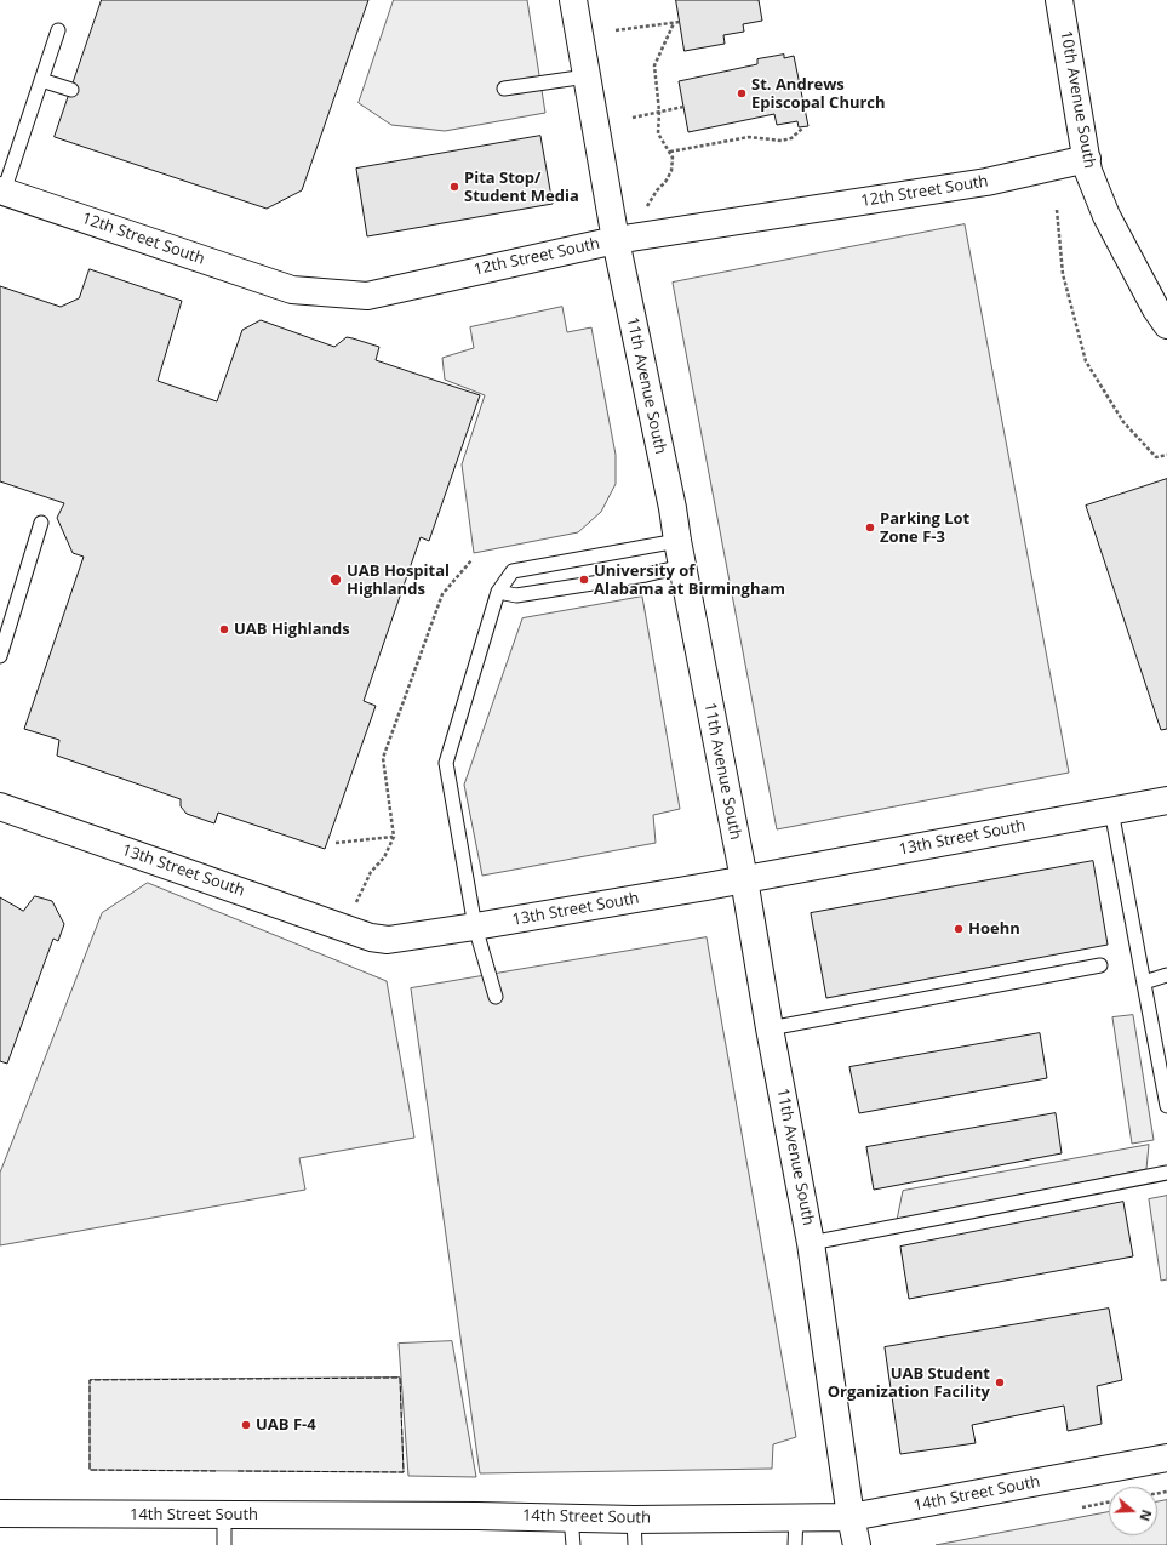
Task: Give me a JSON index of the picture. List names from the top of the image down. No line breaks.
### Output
{"streets":{"street":["10th Avenue South","12th Street South","11th Avenue South","13th Street South","14th Street South"]},"crossings":[["10th Avenue South","12th Street South"],["12th Street South","11th Avenue South"],["11th Avenue South","13th Street South"],["11th Avenue South","14th Street South"]],"places":["St. Andrews Episcopal Church","Pita Stop/ Student Media","Parking Lot Zone F-3","UAB Hospital Highlands","University of Alabama at Birmingham","UAB Highlands","Hoehn","UAB Student Organization Facility","UAB F-4"],"north":"right"}
